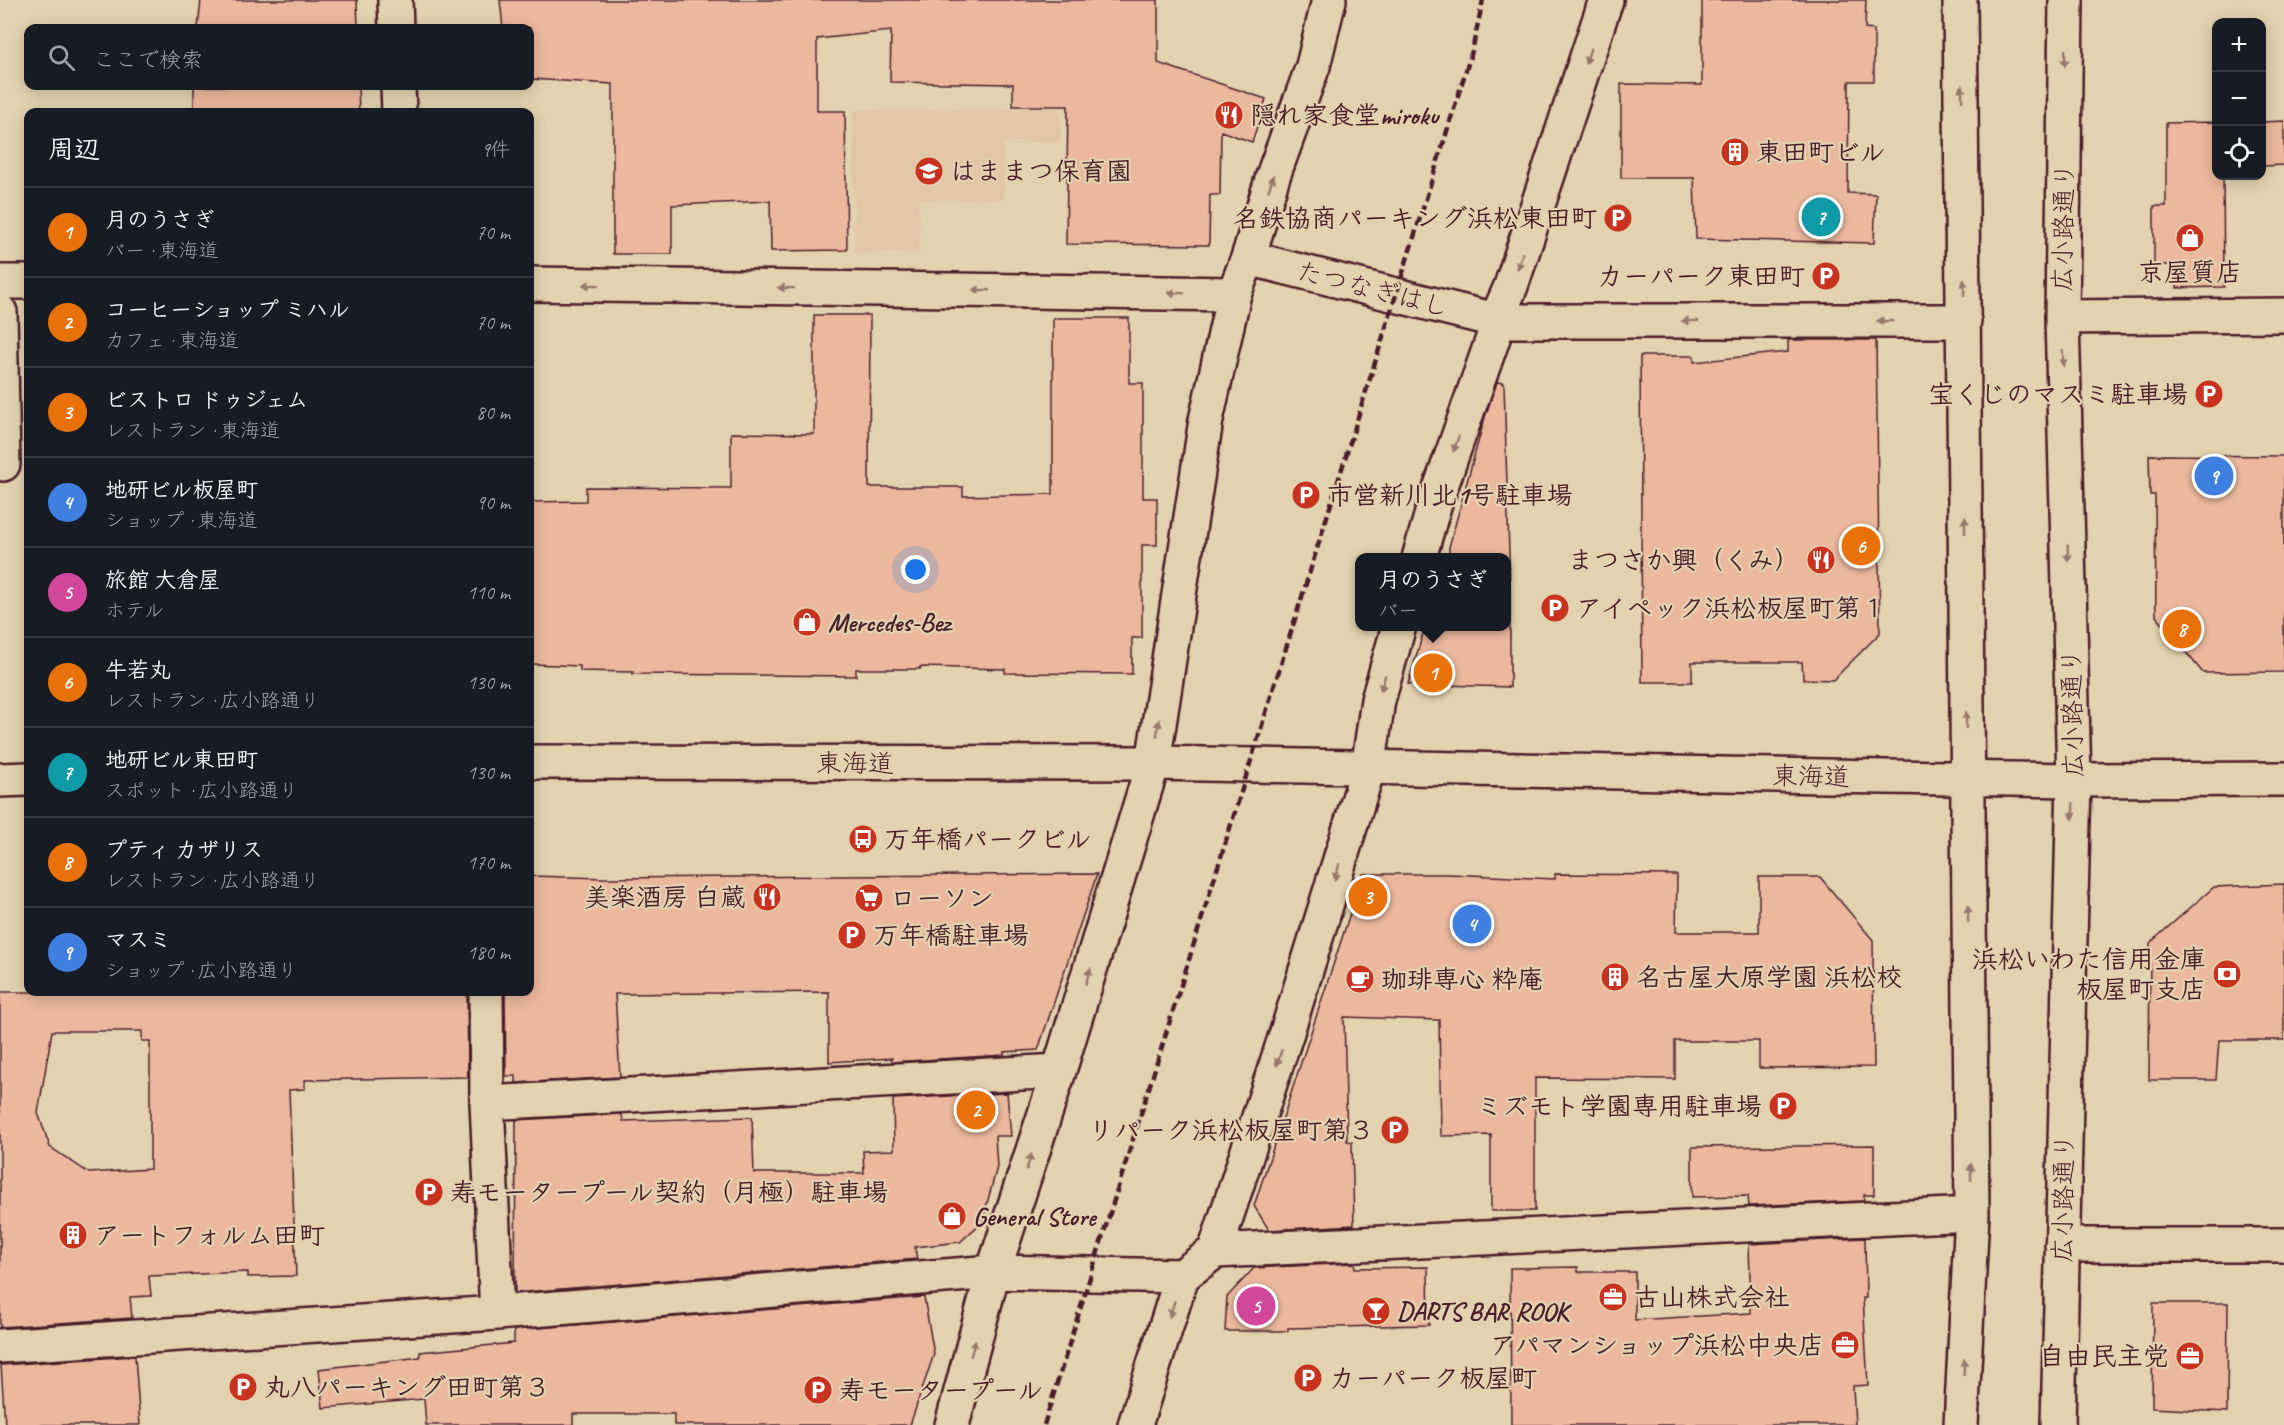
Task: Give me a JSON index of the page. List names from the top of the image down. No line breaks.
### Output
{"streets":{"main road":["広小路通り","たつなぎはし","東海道"]},"crossings":[["広小路通り","東海道"]],"one_way":["たつなぎはし"],"places":{"restaurant":["隠れ家食堂miroku","まつさか興（くみ）","美楽酒房 白蔵"],"building":["東田町ビル","名古屋大原学園 浜松校","アートフォルム田町"],"school or university":["はままつ保育園"],"parking":["名鉄協商パーキング浜松東田町","カーパーク東田町","宝くじのマスミ駐車場","市営新川北1号駐車場","アイペック浜松板屋町第１","万年橋駐車場","ミズモト学園専用駐車場","リパーク浜松板屋町第３","寿モータープール契約（月極）駐車場","カーパーク板屋町","丸八パーキング田町第３","寿モータープール"],"shop":["京屋質店","Mercedes-Bez","General Store"],"bus stop":["万年橋パークビル"],"supermarket":["ローソン"],"bank":["浜松いわた信用金庫 板屋町支店"],"cafe":["珈琲専心 粋庵"],"office":["古山株式会社","アパマンショップ浜松中央店","自由民主党"],"bar":["DARTS BAR ROOK"]},"page":{"map_buttons":["+","−"],"search":"ここで検索","heading":["周辺","9件"],"list":[{"mark":"1","name":"月のうさぎ","note":"バー · 東海道","value":"70 m"},{"mark":"2","name":"コーヒーショップ ミハル","note":"カフェ · 東海道","value":"70 m"},{"mark":"3","name":"ビストロ ドゥジェム","note":"レストラン · 東海道","value":"80 m"},{"mark":"4","name":"地研ビル板屋町","note":"ショップ · 東海道","value":"90 m"},{"mark":"5","name":"旅館 大倉屋","note":"ホテル","value":"110 m"},{"mark":"6","name":"牛若丸","note":"レストラン · 広小路通り","value":"130 m"},{"mark":"7","name":"地研ビル東田町","note":"スポット · 広小路通り","value":"130 m"},{"mark":"8","name":"プティ カザリス","note":"レストラン · 広小路通り","value":"170 m"},{"mark":"9","name":"マスミ","note":"ショップ · 広小路通り","value":"180 m"}],"pins":["7","9","6","8","1","3","4","2","5"],"popup":["月のうさぎ","バー"]}}
